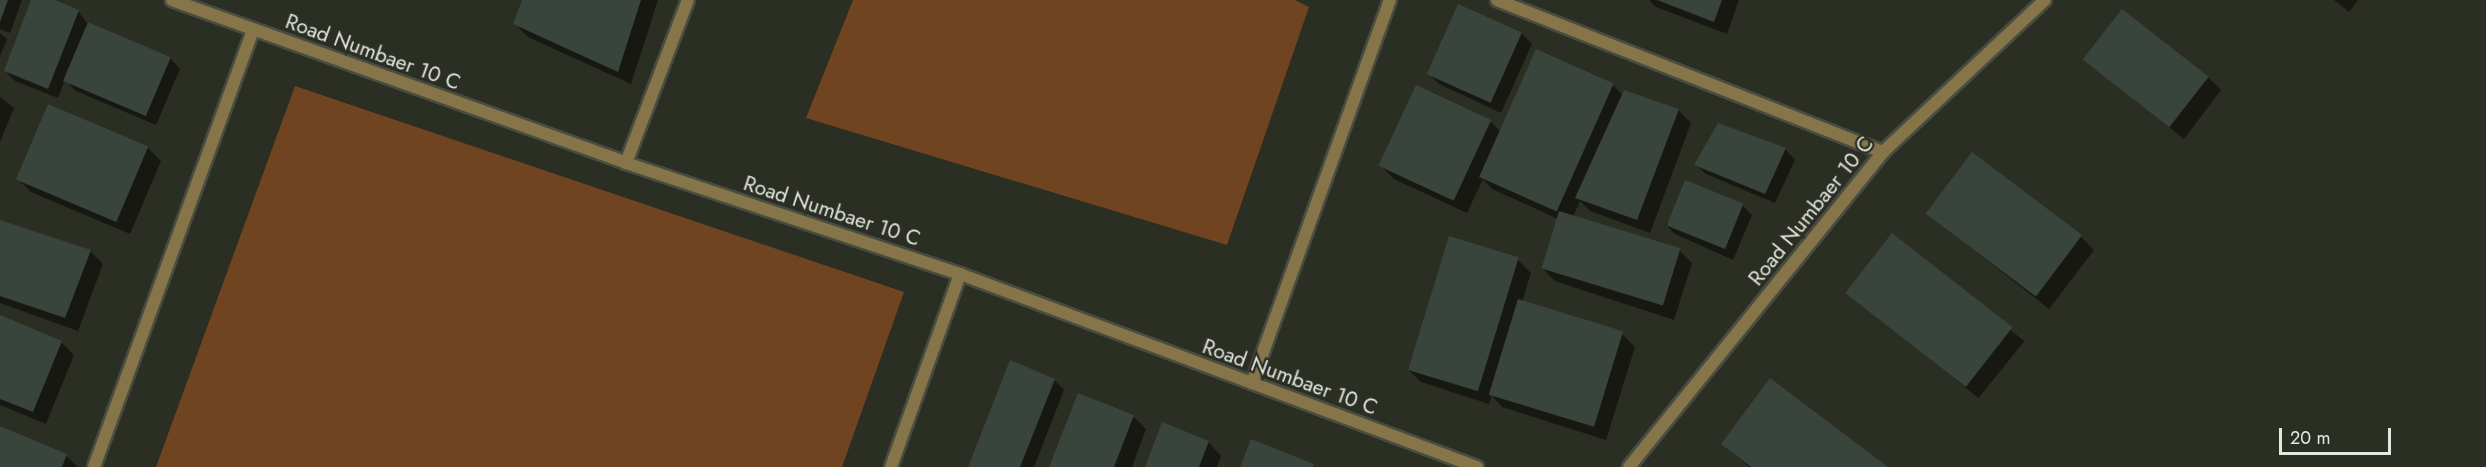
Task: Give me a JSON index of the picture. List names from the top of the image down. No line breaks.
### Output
{"streets":{"street":["Road Numbaer 10 C"]},"scale_bar":"20 m"}
